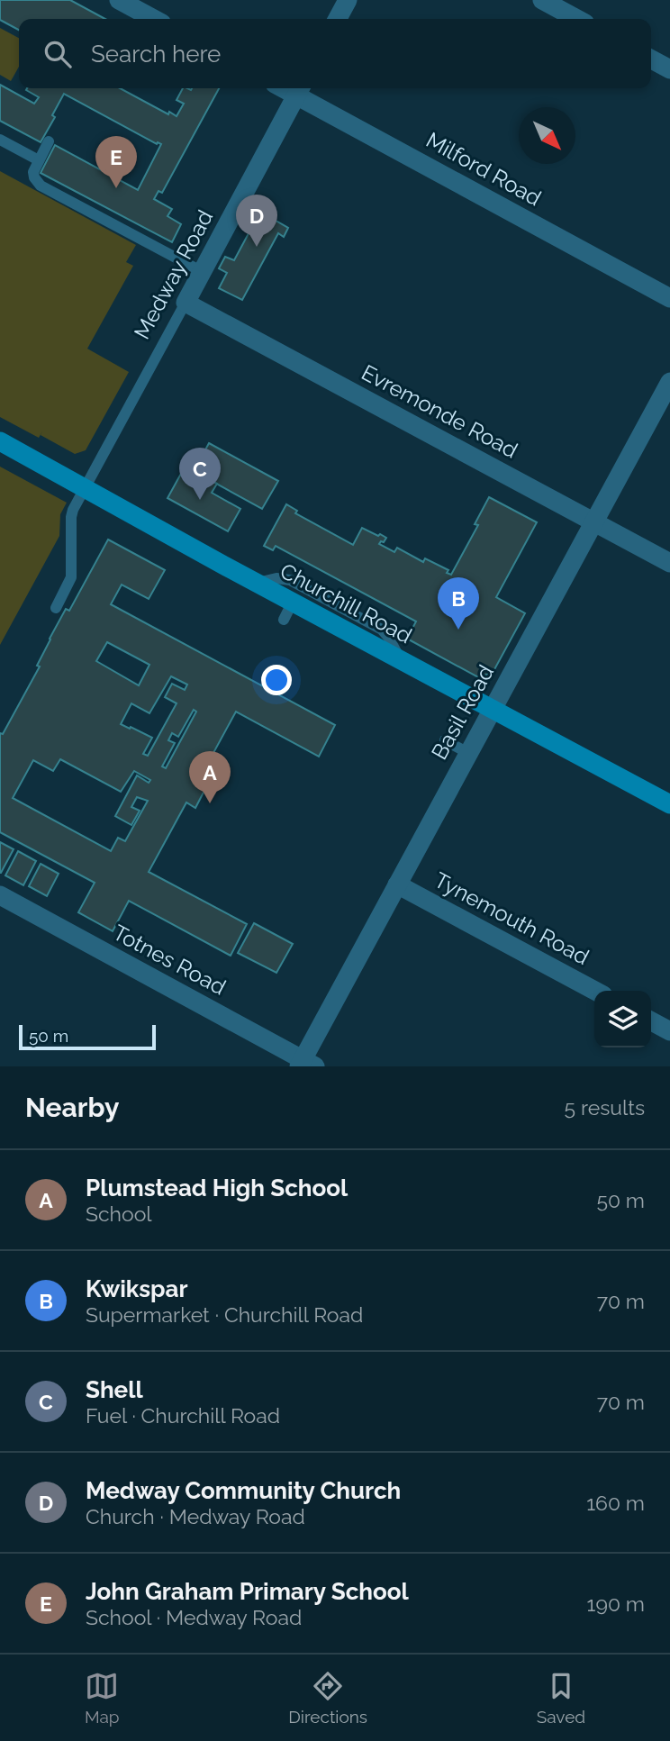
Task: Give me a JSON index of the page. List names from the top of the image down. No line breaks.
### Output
{"streets":{"street":["Milford Road","Medway Road","Evremonde Road","Churchill Road","Basil Road","Tynemouth Road","Totnes Road"]},"crossings":[["Milford Road","Medway Road"],["Medway Road","Evremonde Road"],["Medway Road","Churchill Road"],["Evremonde Road","Basil Road"],["Churchill Road","Basil Road"],["Basil Road","Tynemouth Road"],["Basil Road","Totnes Road"]],"scale_bar":"50 m","north":"bottom right","page":{"search":"Search here","pins":["E","D","C","B","A"],"scale":"50 m","heading":["Nearby","5 results"],"list":[{"mark":"A","name":"Plumstead High School","note":"School","value":"50 m"},{"mark":"B","name":"Kwikspar","note":"Supermarket · Churchill Road","value":"70 m"},{"mark":"C","name":"Shell","note":"Fuel · Churchill Road","value":"70 m"},{"mark":"D","name":"Medway Community Church","note":"Church · Medway Road","value":"160 m"},{"mark":"E","name":"John Graham Primary School","note":"School · Medway Road","value":"190 m"}],"nav":["Map","Directions","Saved"]}}
